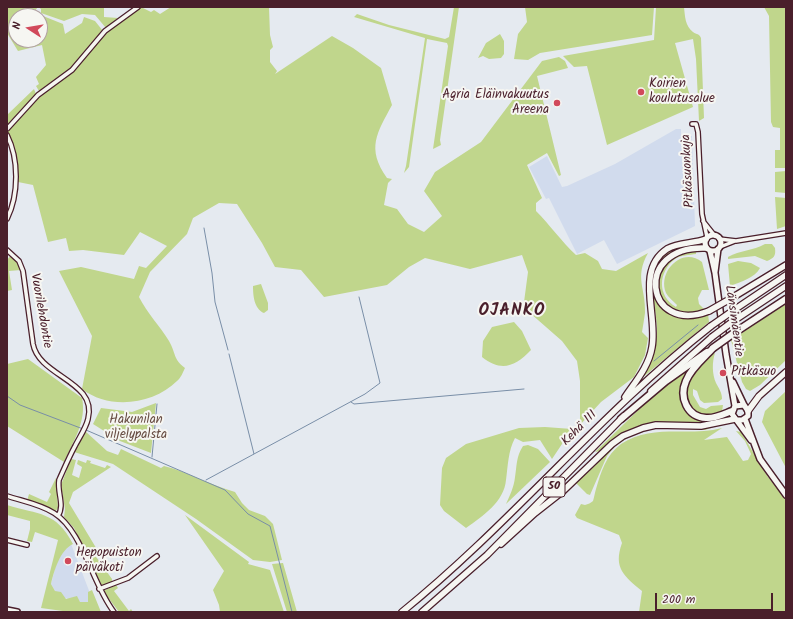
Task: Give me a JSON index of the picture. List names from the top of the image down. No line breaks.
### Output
{"streets":{"highway":["Kehä III","50"],"main road":["Länsimäentie"],"street":["Pitkäsuonkuja","Vuorilehdontie"]},"crossings":[["Pitkäsuonkuja","Länsimäentie"]],"districts":["OJANKO"],"parks":["Hakunilan viljelypalsta"],"places":["Koirien koulutusalue","Agria Eläinvakuutus Areena","Pitkäsuo","Hepopuiston päiväkoti"],"scale_bar":"200 m","north":"left"}
